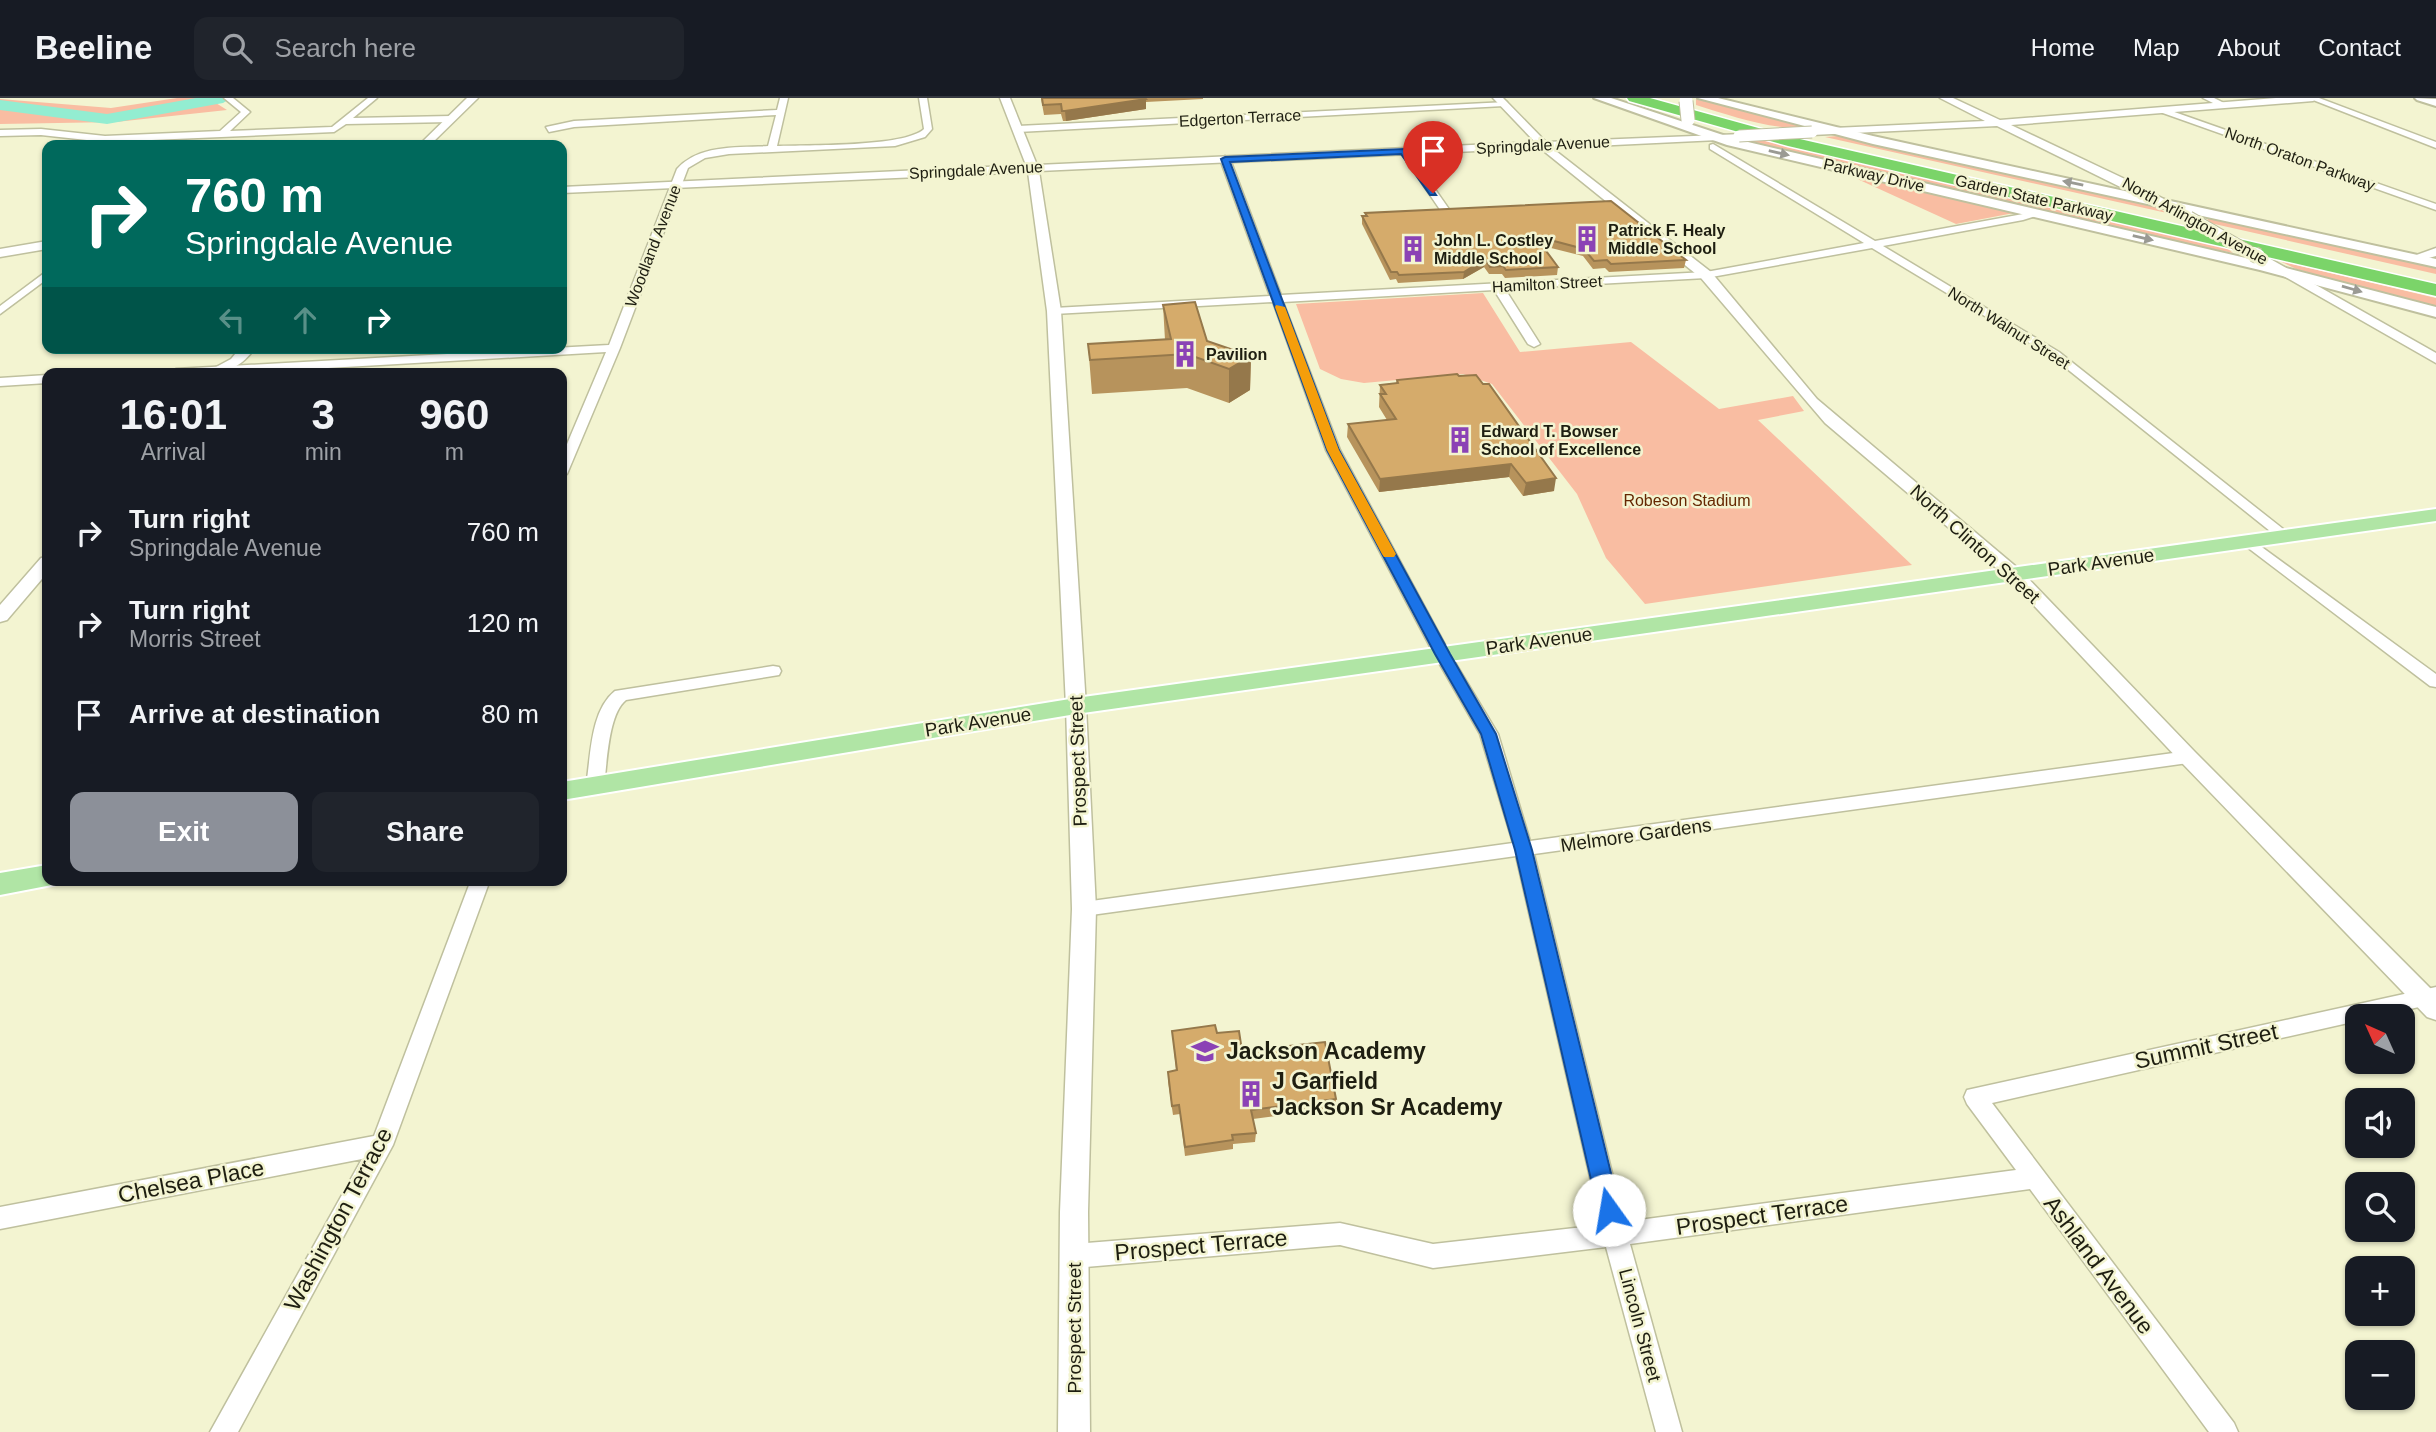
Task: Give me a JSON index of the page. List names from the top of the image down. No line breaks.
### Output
{"streets":{"highway":["Garden State Parkway"],"main road":["Parkway Drive","Park Avenue"],"street":["Edgerton Terrace","Springdale Avenue","North Oraton Parkway","North Arlington Avenue","Woodland Avenue","Hamilton Street","North Walnut Street","North Clinton Street","Prospect Street","Melmore Gardens","Summit Street","Chelsea Place","Prospect Terrace","Washington Terrace","Ashland Avenue","Lincoln Street"]},"crossings":[["Edgerton Terrace","North Clinton Street"],["Edgerton Terrace","Prospect Street"],["Springdale Avenue","North Oraton Parkway"],["Springdale Avenue","Parkway Drive"],["Springdale Avenue","North Arlington Avenue"],["Springdale Avenue","Woodland Avenue"],["Springdale Avenue","North Walnut Street"],["Springdale Avenue","North Clinton Street"],["Springdale Avenue","Prospect Street"],["Springdale Avenue","Lincoln Street"],["Parkway Drive","North Arlington Avenue"],["Parkway Drive","Hamilton Street"],["Parkway Drive","North Walnut Street"],["Hamilton Street","North Walnut Street"],["Hamilton Street","North Clinton Street"],["Hamilton Street","Prospect Street"],["Hamilton Street","Lincoln Street"],["North Walnut Street","Park Avenue"],["North Clinton Street","Park Avenue"],["North Clinton Street","Melmore Gardens"],["North Clinton Street","Summit Street"],["Park Avenue","Prospect Street"],["Park Avenue","Lincoln Street"],["Prospect Street","Melmore Gardens"],["Prospect Street","Prospect Terrace"],["Melmore Gardens","Lincoln Street"],["Summit Street","Ashland Avenue"],["Chelsea Place","Washington Terrace"],["Prospect Terrace","Ashland Avenue"],["Prospect Terrace","Lincoln Street"]],"parks":["Robeson Stadium"],"places":{"building":["Patrick F. Healy Middle School","John L. Costley Middle School","Pavilion","Edward T. Bowser School of Excellence","J Garfield Jackson Sr Academy"],"school or university":["Jackson Academy"]},"north":"top left","page":{"header":"Beeline","search":"Search here","nav":["Home","Map","About","Contact"],"turn":["760 m","Springdale Avenue"],"eta":["16:01","Arrival","3","min","960","m"],"list":[{"name":"Turn right","note":"Springdale Avenue","value":"760 m"},{"name":"Turn right","note":"Morris Street","value":"120 m"},{"name":"Arrive at destination","value":"80 m"}],"buttons":["Exit","Share"],"map_buttons":["+","−"]}}
